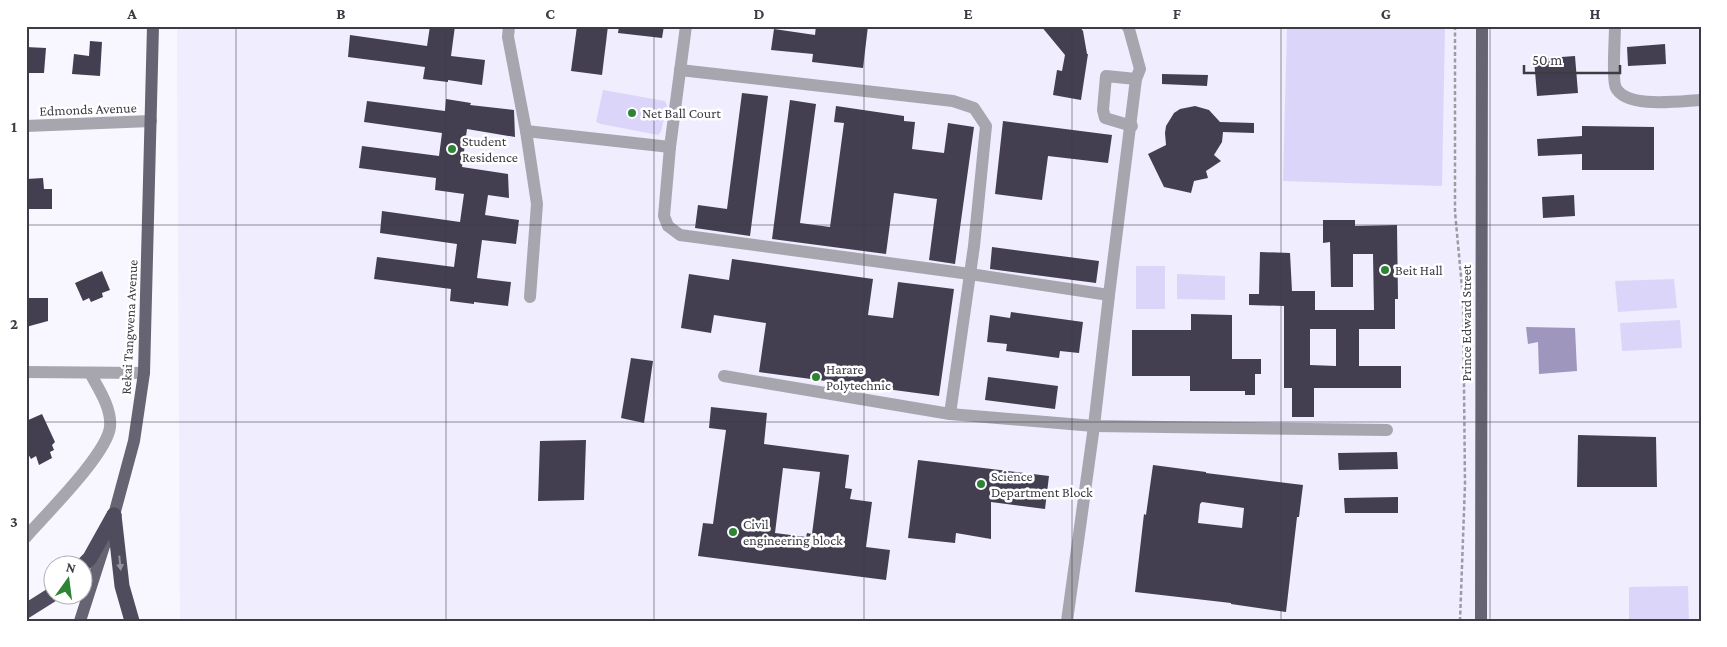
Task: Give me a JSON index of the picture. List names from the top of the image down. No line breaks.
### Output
{"streets":{"main road":["Prince Edward Street","Rekai Tangwena Avenue"],"street":["Edmonds Avenue"]},"crossings":[["Edmonds Avenue","Rekai Tangwena Avenue"]],"places":["Net Ball Court","Student Residence","Beit Hall","Harare Polytechnic","Science Department Block","Civil engineering block"],"scale_bar":"50 m","north":"top","grid":{"columns":["A","B","C","D","E","F","G","H"],"rows":["1","2","3"]}}
